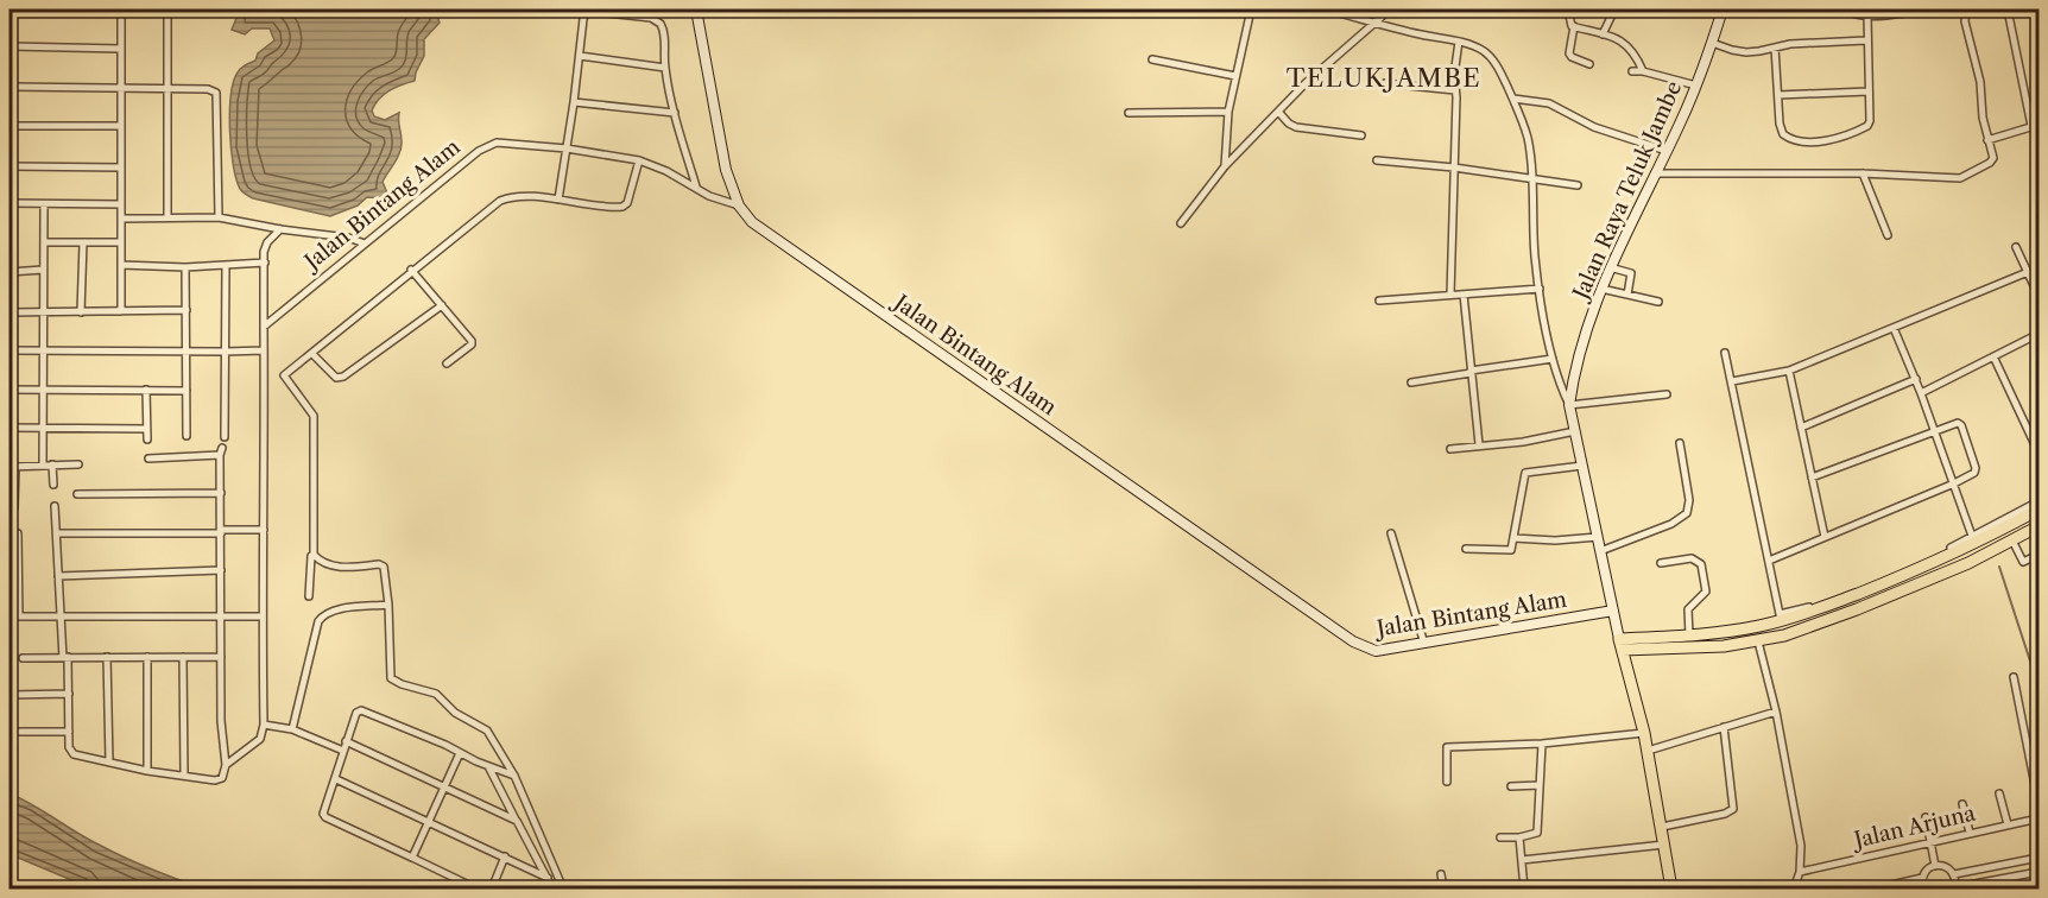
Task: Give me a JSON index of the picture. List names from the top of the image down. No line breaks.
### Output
{"streets":{"street":["Jalan Raya Teluk Jambe","Jalan Bintang Alam","Jalan Arjuna"]},"crossings":[["Jalan Raya Teluk Jambe","Jalan Bintang Alam"]],"districts":["TELUKJAMBE"]}
